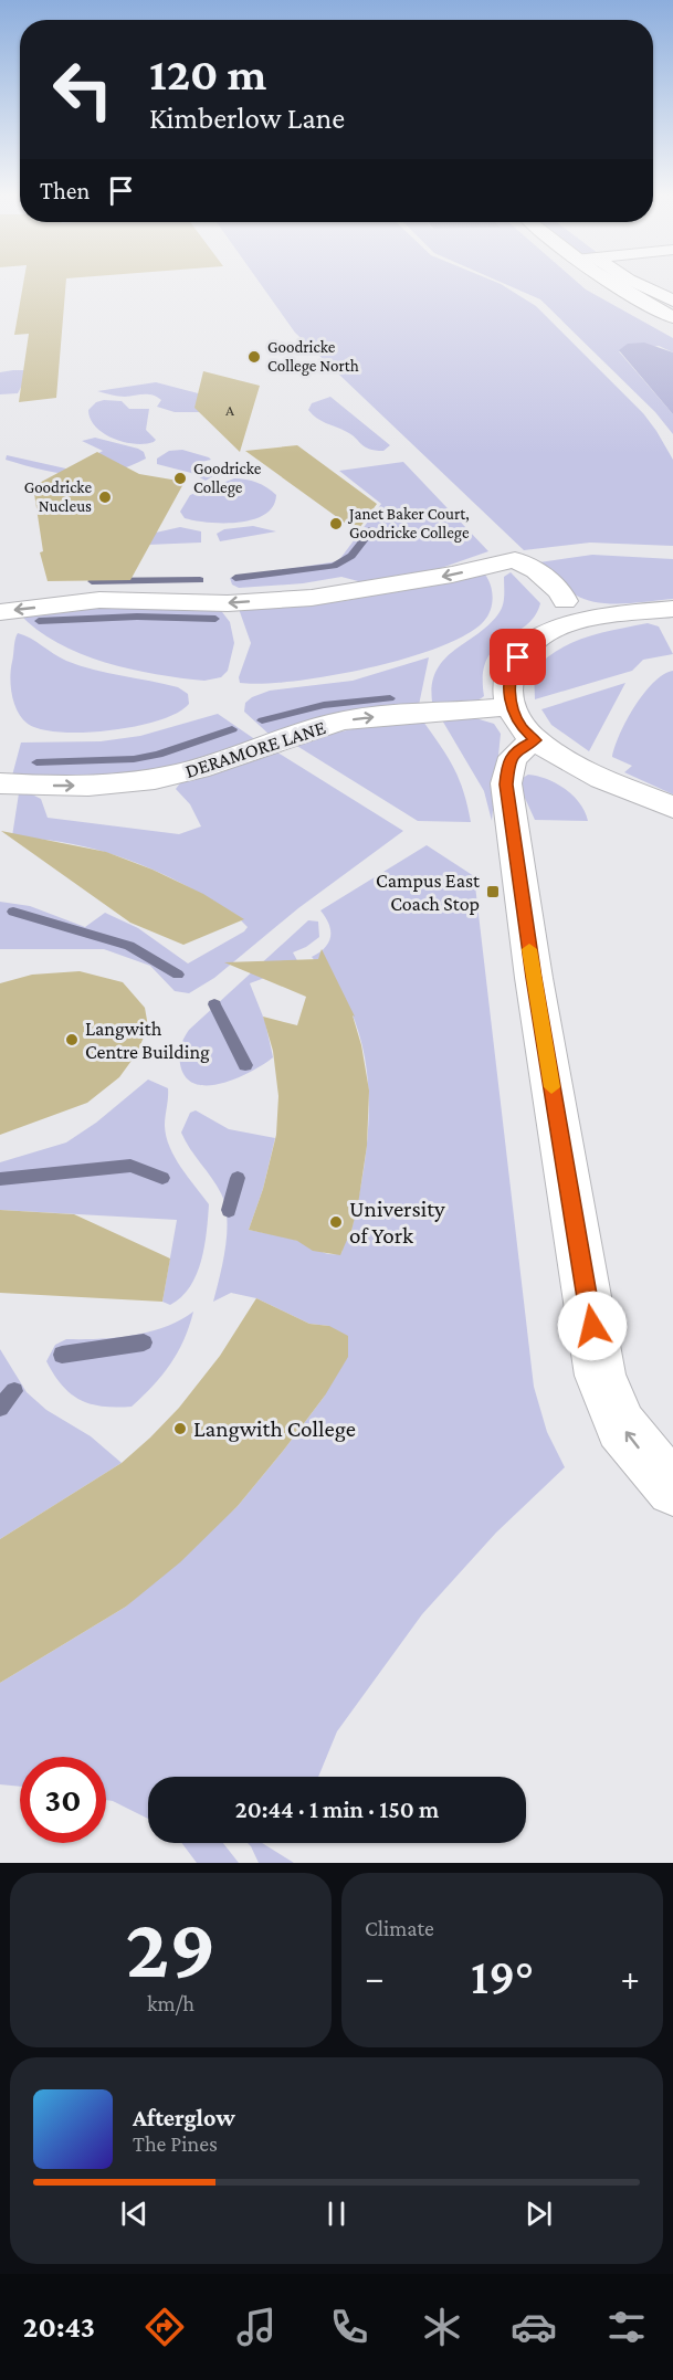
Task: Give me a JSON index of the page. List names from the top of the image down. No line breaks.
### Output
{"streets":{"street":["DERAMORE LANE"]},"places":{"other":["Goodricke College North","Goodricke College","Goodricke Nucleus","Janet Baker Court, Goodricke College","Langwith Centre Building","University of York","Langwith College"],"transit":["Campus East Coach Stop"]},"house_numbers":["A"],"page":{"turn":["120 m","Kimberlow Lane"],"then":"Then","limit":"30","trip":"20:44 · 1 min · 150 m","tile":[["29","km/h"],"Climate"],"heat":["−","19°","+"],"song":["Afterglow","The Pines"],"tabs":"20:43"}}
